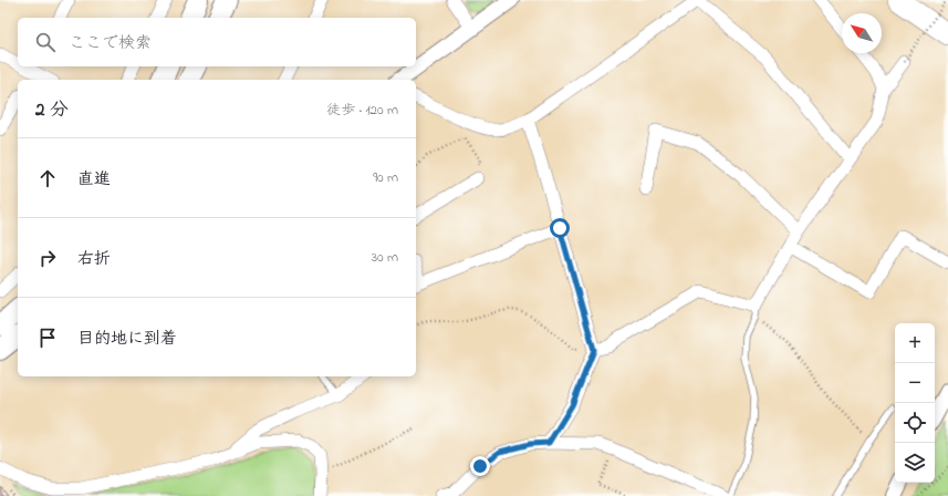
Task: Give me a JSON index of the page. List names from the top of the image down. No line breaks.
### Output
{"north":"top left","page":{"search":"ここで検索","heading":["2 分","徒歩 · 120 m"],"list":[["直進","90 m"],["右折","30 m"],"目的地に到着"],"map_buttons":["+","−"]}}
